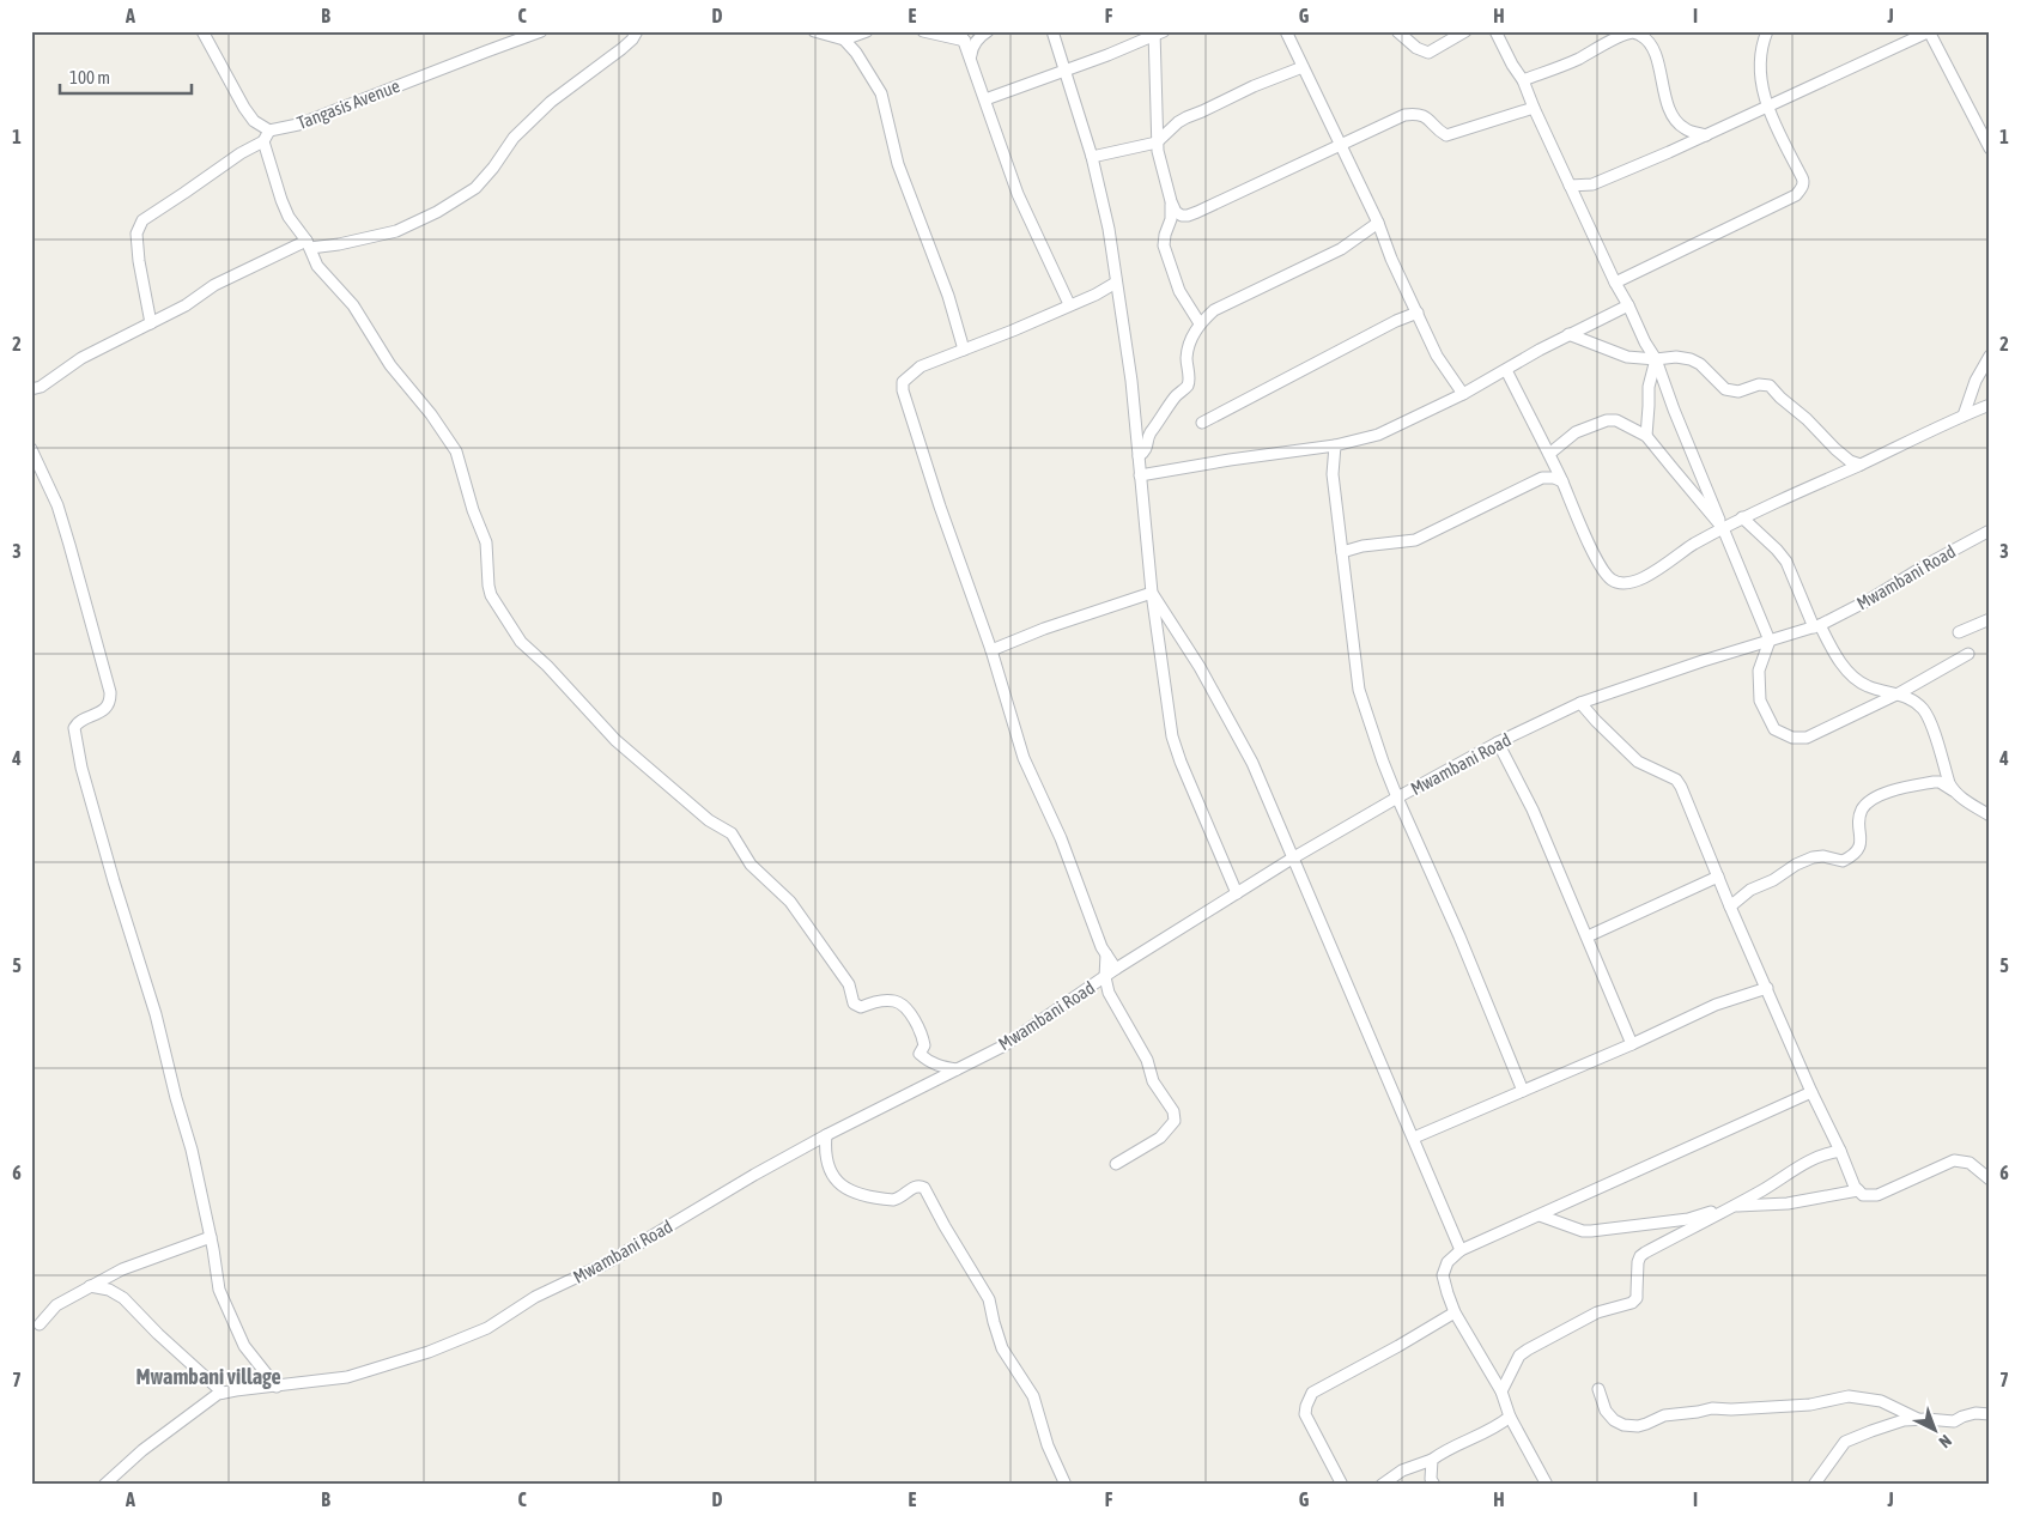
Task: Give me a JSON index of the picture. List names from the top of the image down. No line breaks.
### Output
{"streets":{"street":["Tangasis Avenue","Mwambani Road"]},"districts":["Mwambani village"],"scale_bar":"100 m","north":"bottom right","grid":{"columns":["A","B","C","D","E","F","G","H","I","J"],"rows":["1","2","3","4","5","6","7"]}}
